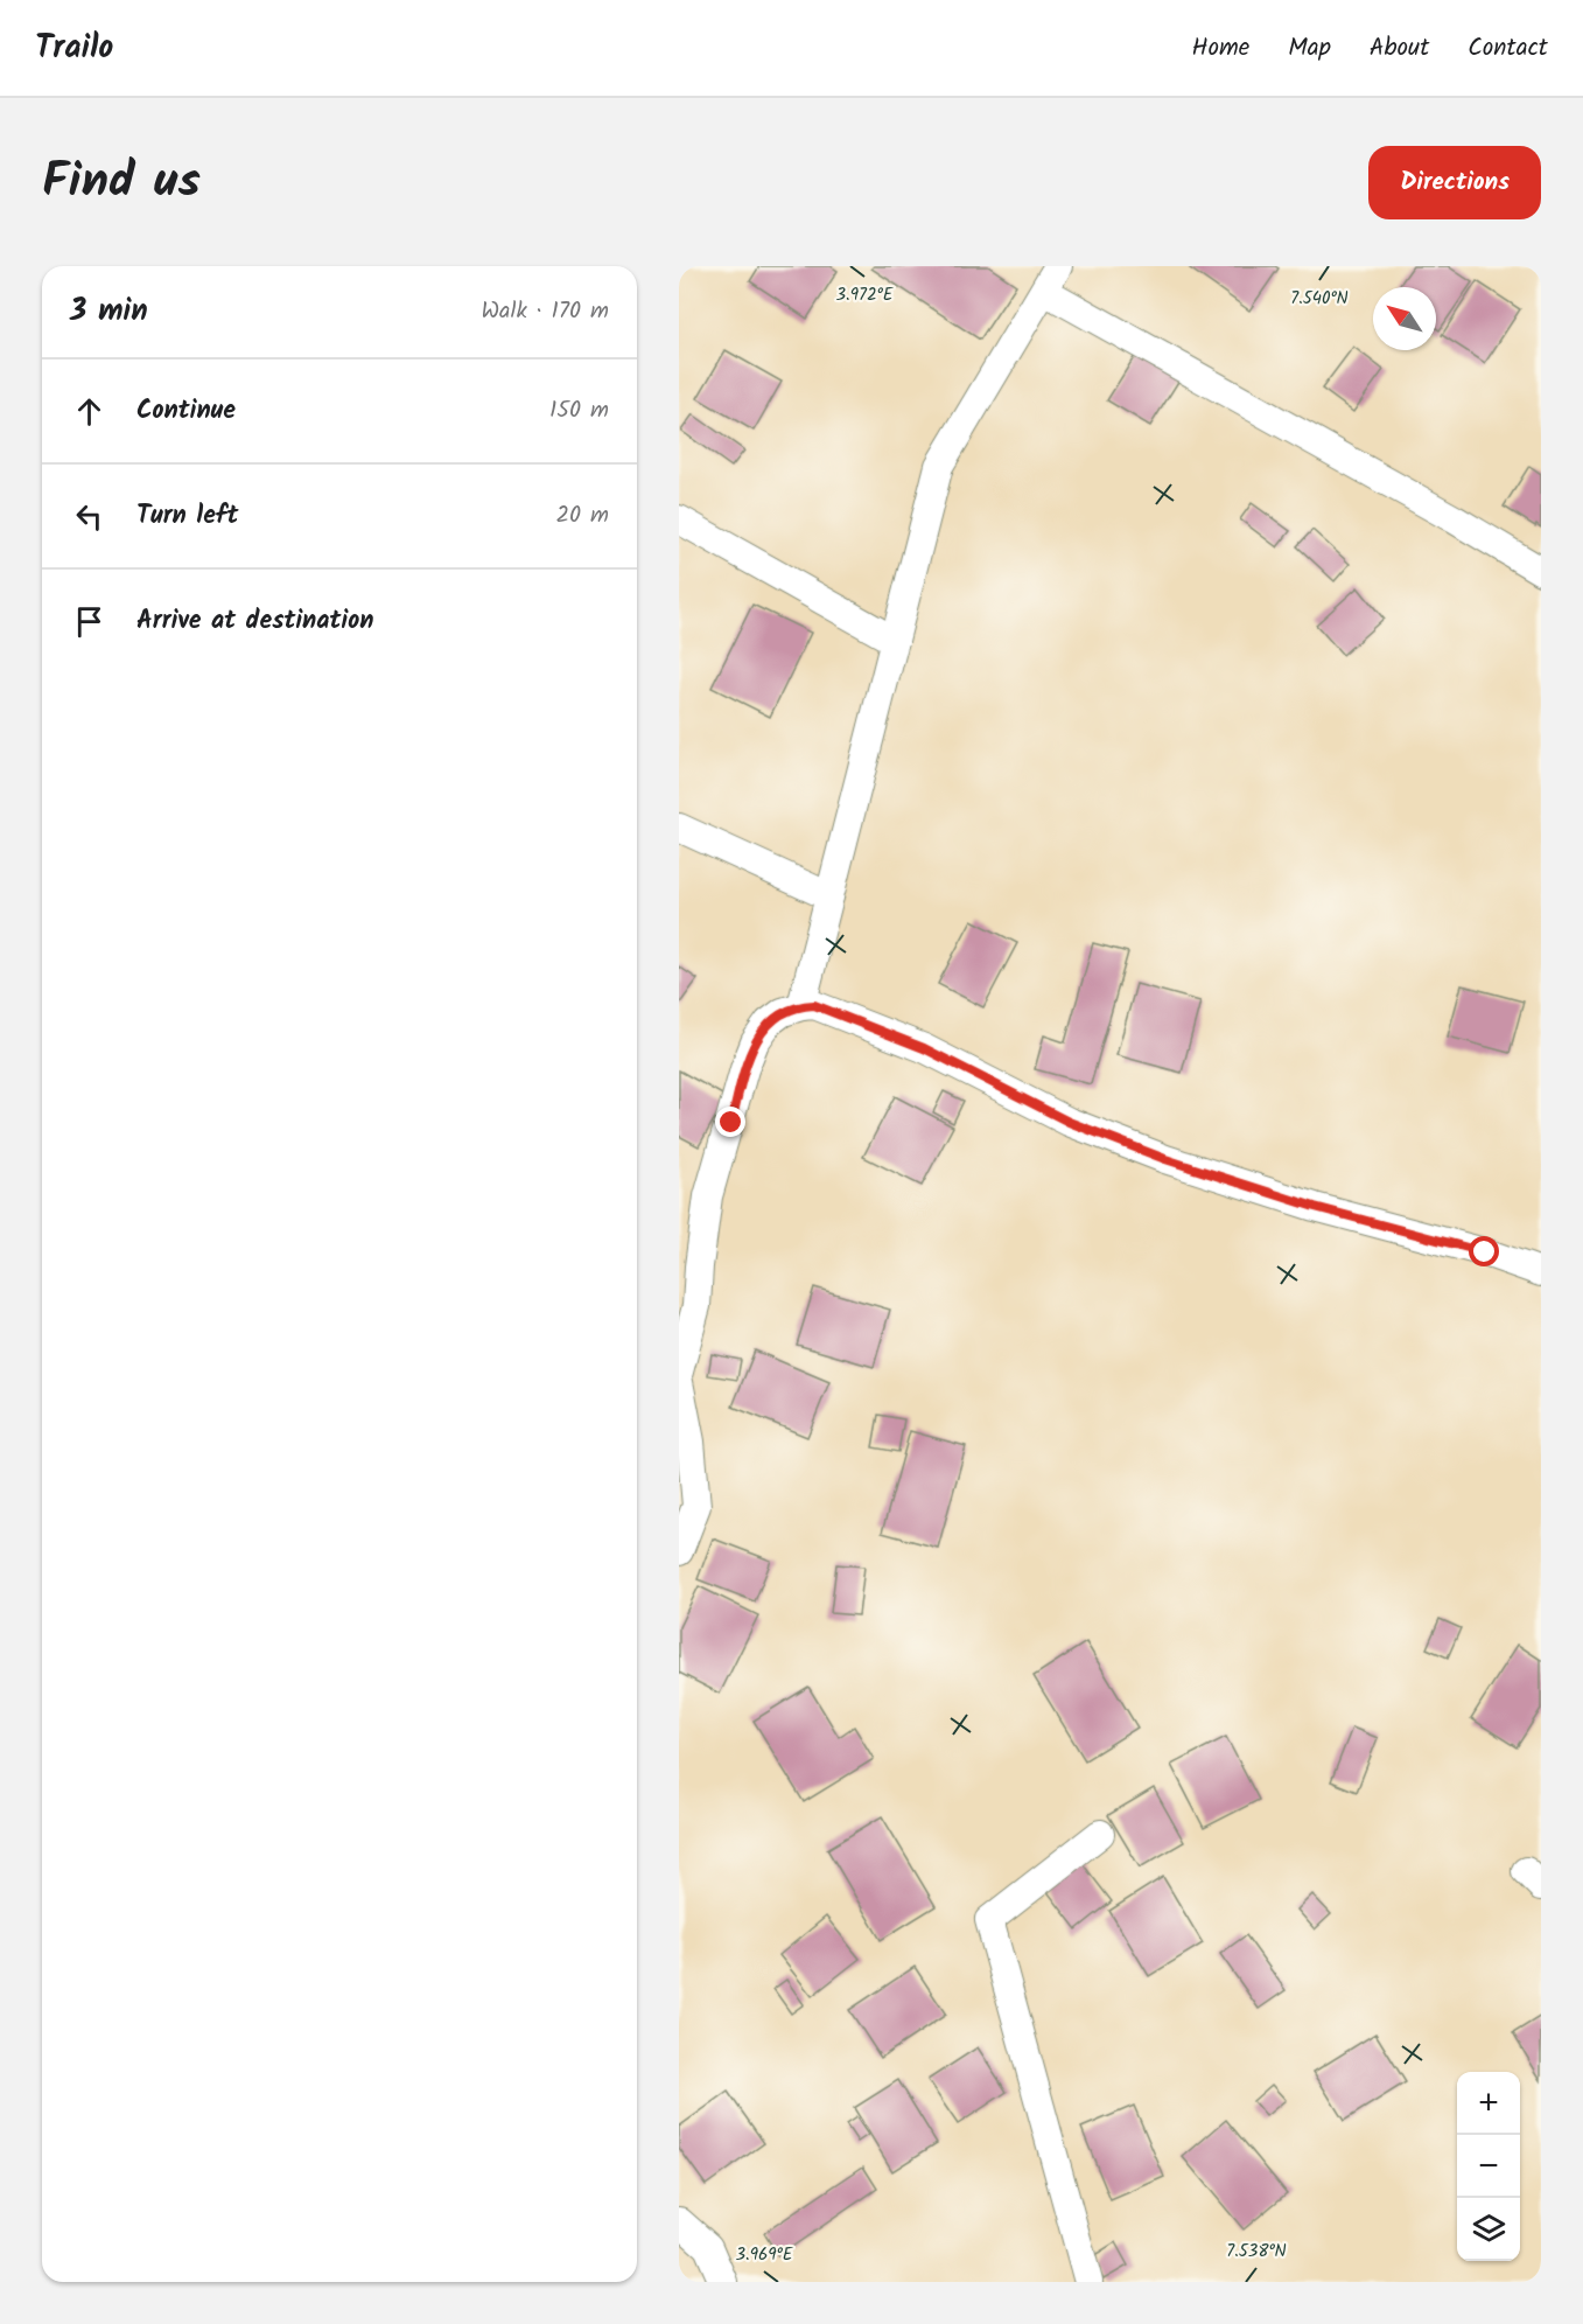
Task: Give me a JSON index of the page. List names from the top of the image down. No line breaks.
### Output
{"north":"top left","page":{"header":"Trailo","nav":["Home","Map","About","Contact"],"title":"Find us","buttons":"Directions","heading":["3 min","Walk · 170 m"],"list":[["Continue","150 m"],["Turn left","20 m"],"Arrive at destination"],"map_buttons":["+","−"]},"coordinates":["3.972°E","7.540°N","7.538°N","3.969°E"]}
